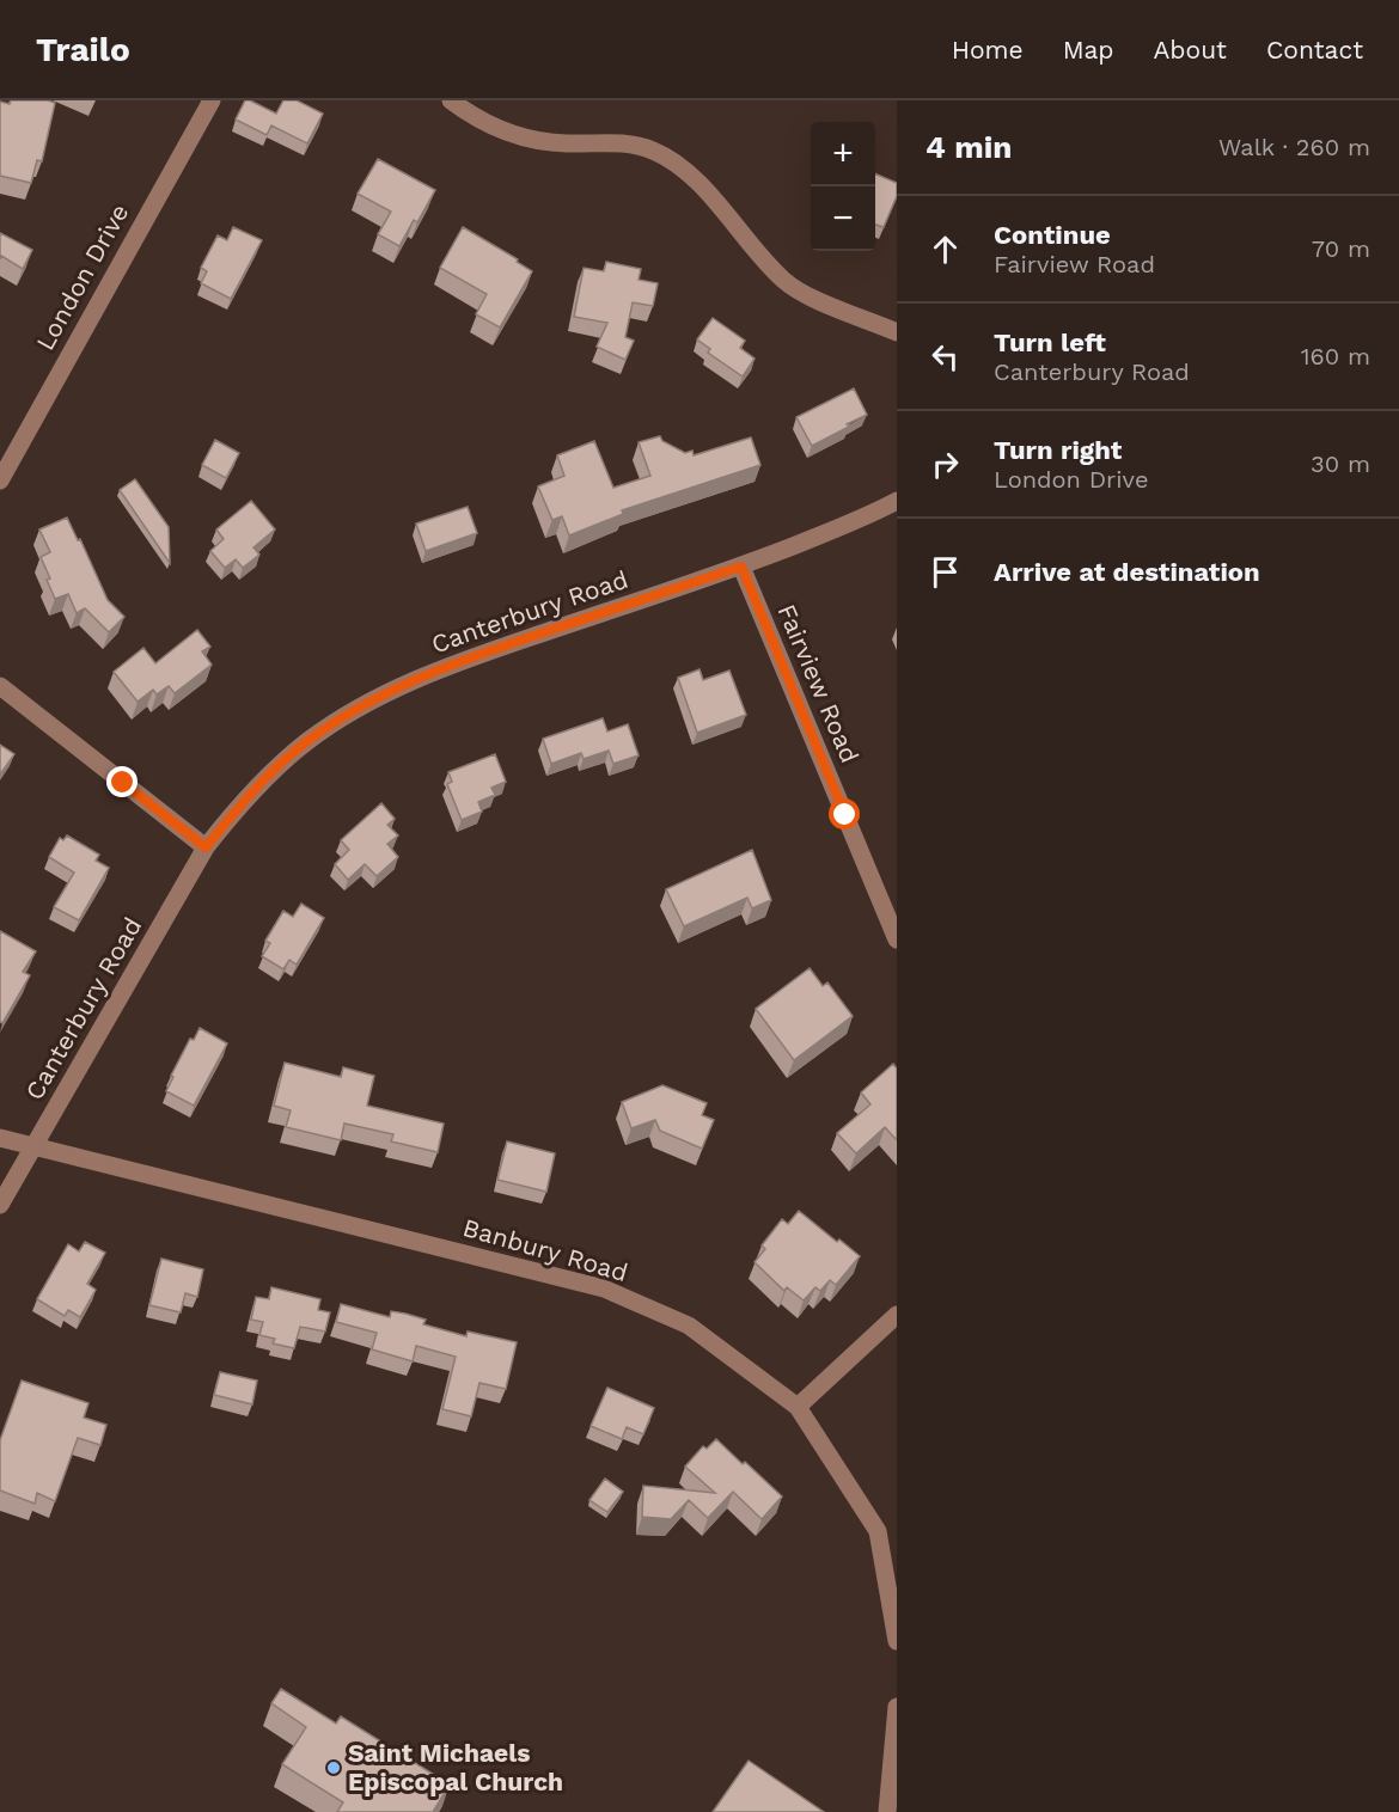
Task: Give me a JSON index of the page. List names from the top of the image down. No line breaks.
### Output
{"streets":{"street":["London Drive","Canterbury Road","Fairview Road","Banbury Road"]},"crossings":[["Canterbury Road","Fairview Road"],["Canterbury Road","Banbury Road"]],"places":["Saint Michaels Episcopal Church"],"page":{"header":"Trailo","nav":["Home","Map","About","Contact"],"heading":["4 min","Walk · 260 m"],"map_buttons":["+","−"],"list":[["Continue","Fairview Road","70 m"],["Turn left","Canterbury Road","160 m"],["Turn right","London Drive","30 m"],"Arrive at destination"]}}
